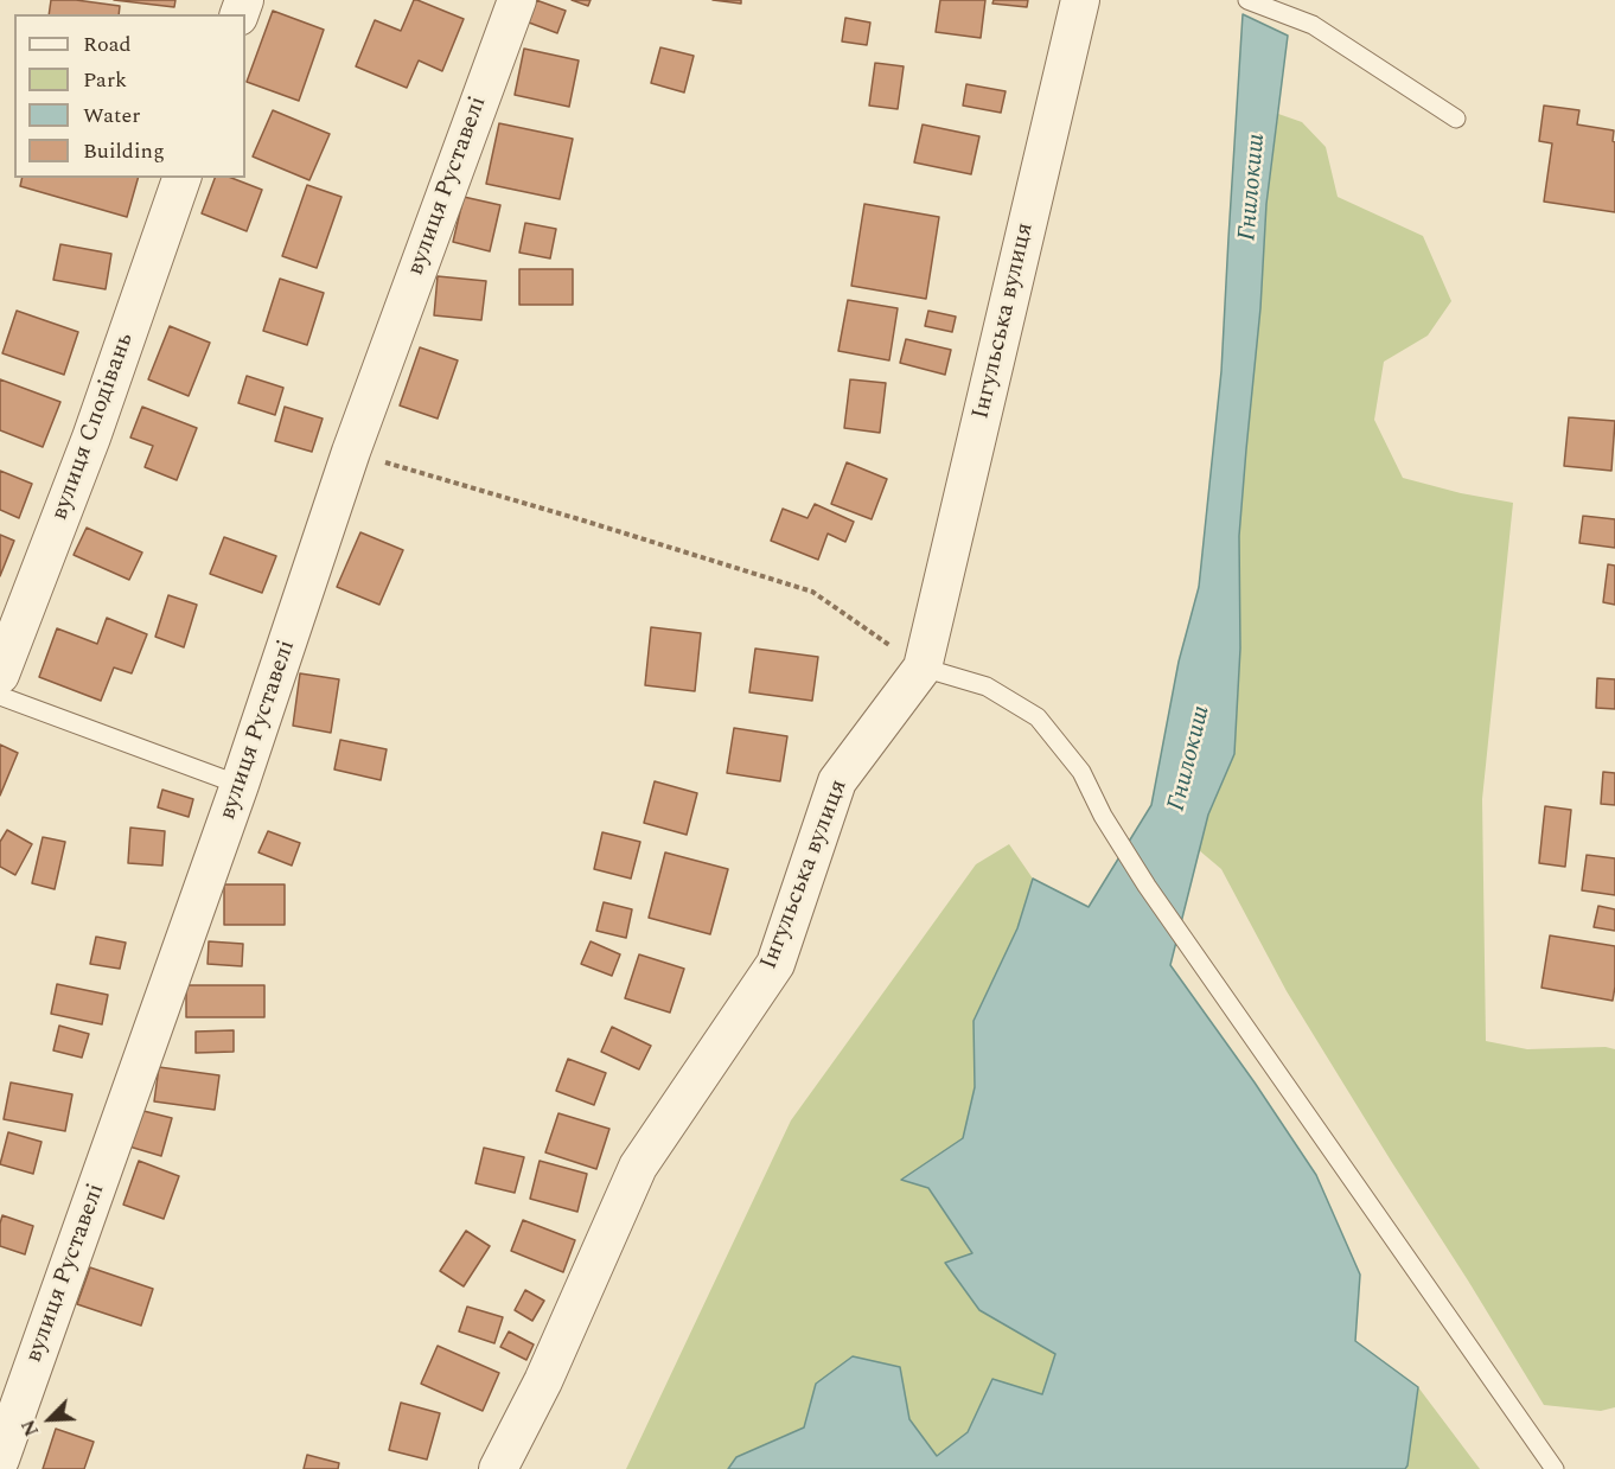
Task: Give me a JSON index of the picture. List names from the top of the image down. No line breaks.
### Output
{"streets":{"street":["вулиця Руставелі","Інгульська вулиця","вулиця Сподівань"]},"water":["Гнилокиш"],"legend":["Road","Park","Water","Building"],"north":"bottom left"}
